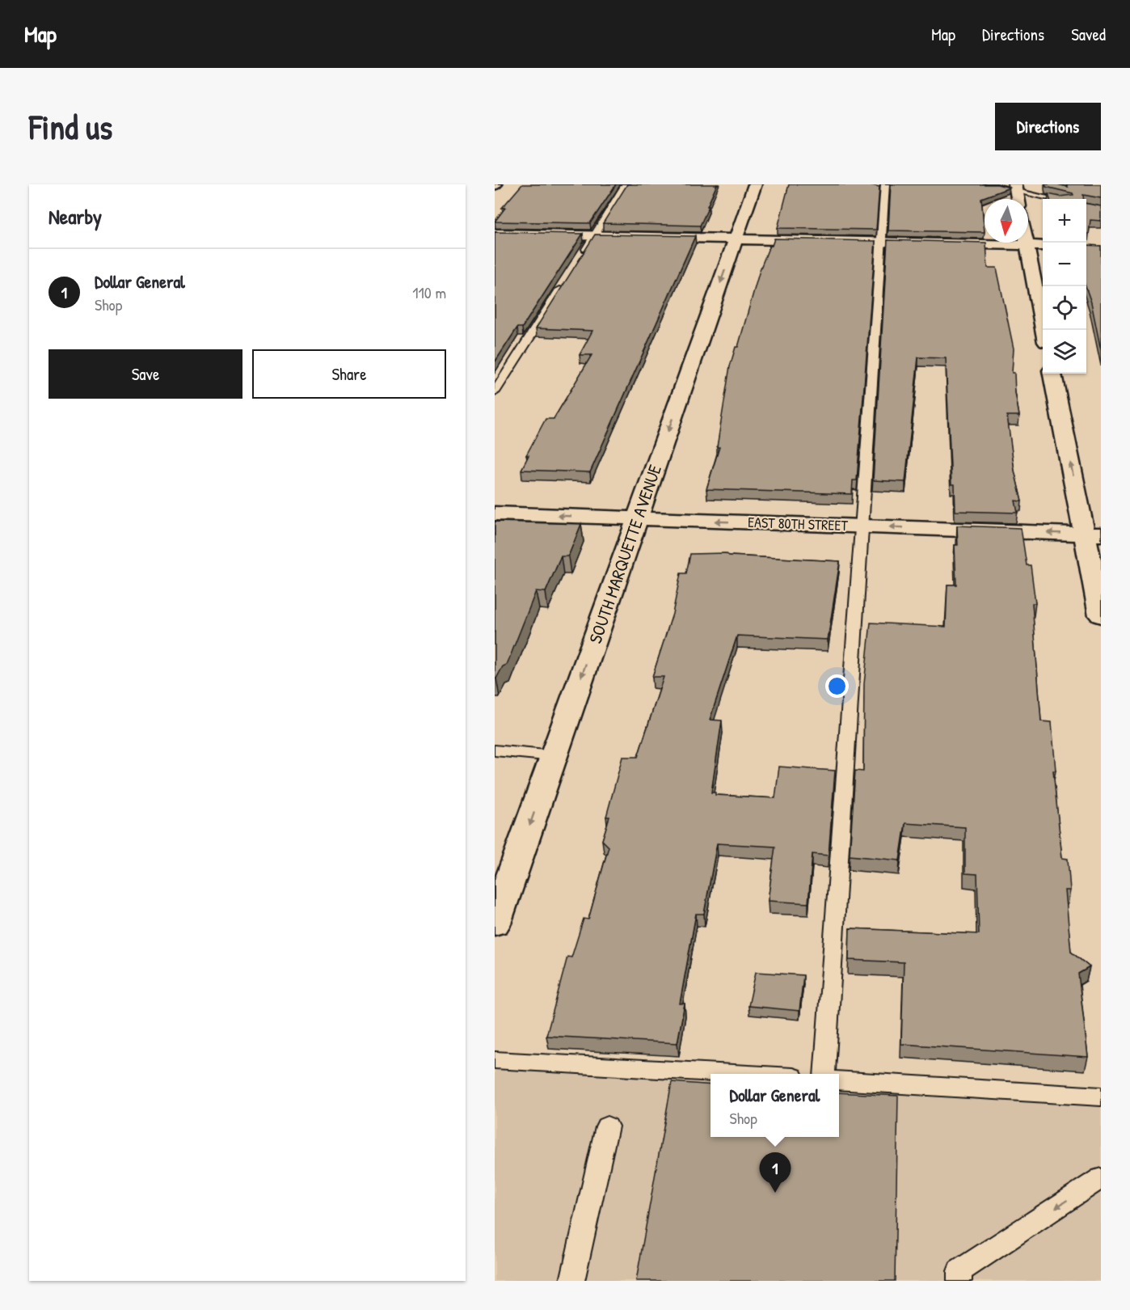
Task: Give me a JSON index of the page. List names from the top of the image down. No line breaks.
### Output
{"streets":{"street":["EAST 80TH STREET","SOUTH MARQUETTE AVENUE"]},"crossings":[["EAST 80TH STREET","SOUTH MARQUETTE AVENUE"]],"one_way":["EAST 80TH STREET","SOUTH MARQUETTE AVENUE"],"north":"bottom","page":{"header":"Map","nav":["Map","Directions","Saved"],"buttons":["Directions",["Save","Share"]],"title":"Find us","heading":"Nearby","map_buttons":["+","−"],"list":[{"mark":"1","name":"Dollar General","note":"Shop","value":"110 m"}],"popup":["Dollar General","Shop"],"pins":"1"}}
